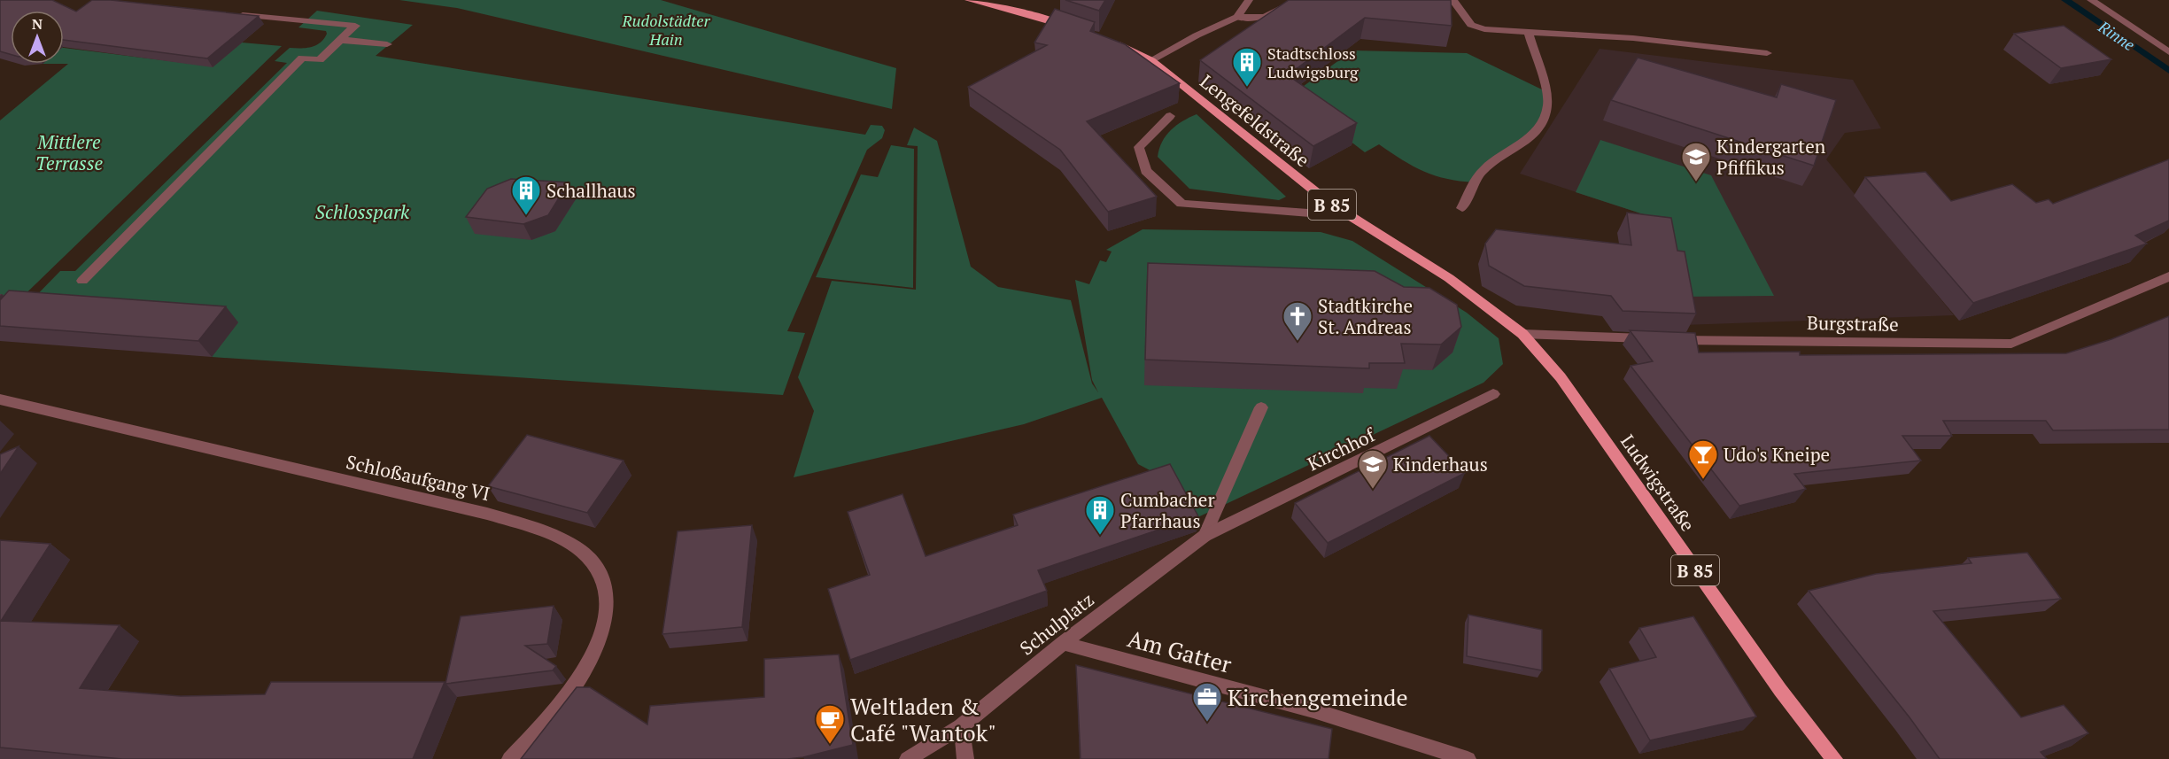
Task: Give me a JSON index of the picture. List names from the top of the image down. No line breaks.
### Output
{"streets":{"main road":["Lengefeldstraße","B 85","Ludwigstraße"],"street":["Burgstraße","Kirchhof","Schloßaufgang VI","Schulplatz","Am Gatter"]},"crossings":[["Lengefeldstraße","Burgstraße"],["Lengefeldstraße","Ludwigstraße"],["Burgstraße","Ludwigstraße"],["Kirchhof","Schulplatz"],["Schulplatz","Am Gatter"]],"water":["Rinne"],"parks":["Rudolstädter Hain","Mittlere Terrasse","Schlosspark"],"places":{"building":["Stadtschloss Ludwigsburg","Schallhaus","Cumbacher Pfarrhaus"],"school or university":["Kindergarten Pfiffikus","Kinderhaus"],"church":["Stadtkirche St. Andreas"],"bar":["Udo's Kneipe"],"office":["Kirchengemeinde"],"cafe":["Weltladen & Café \"Wantok\""]},"north":"top"}
